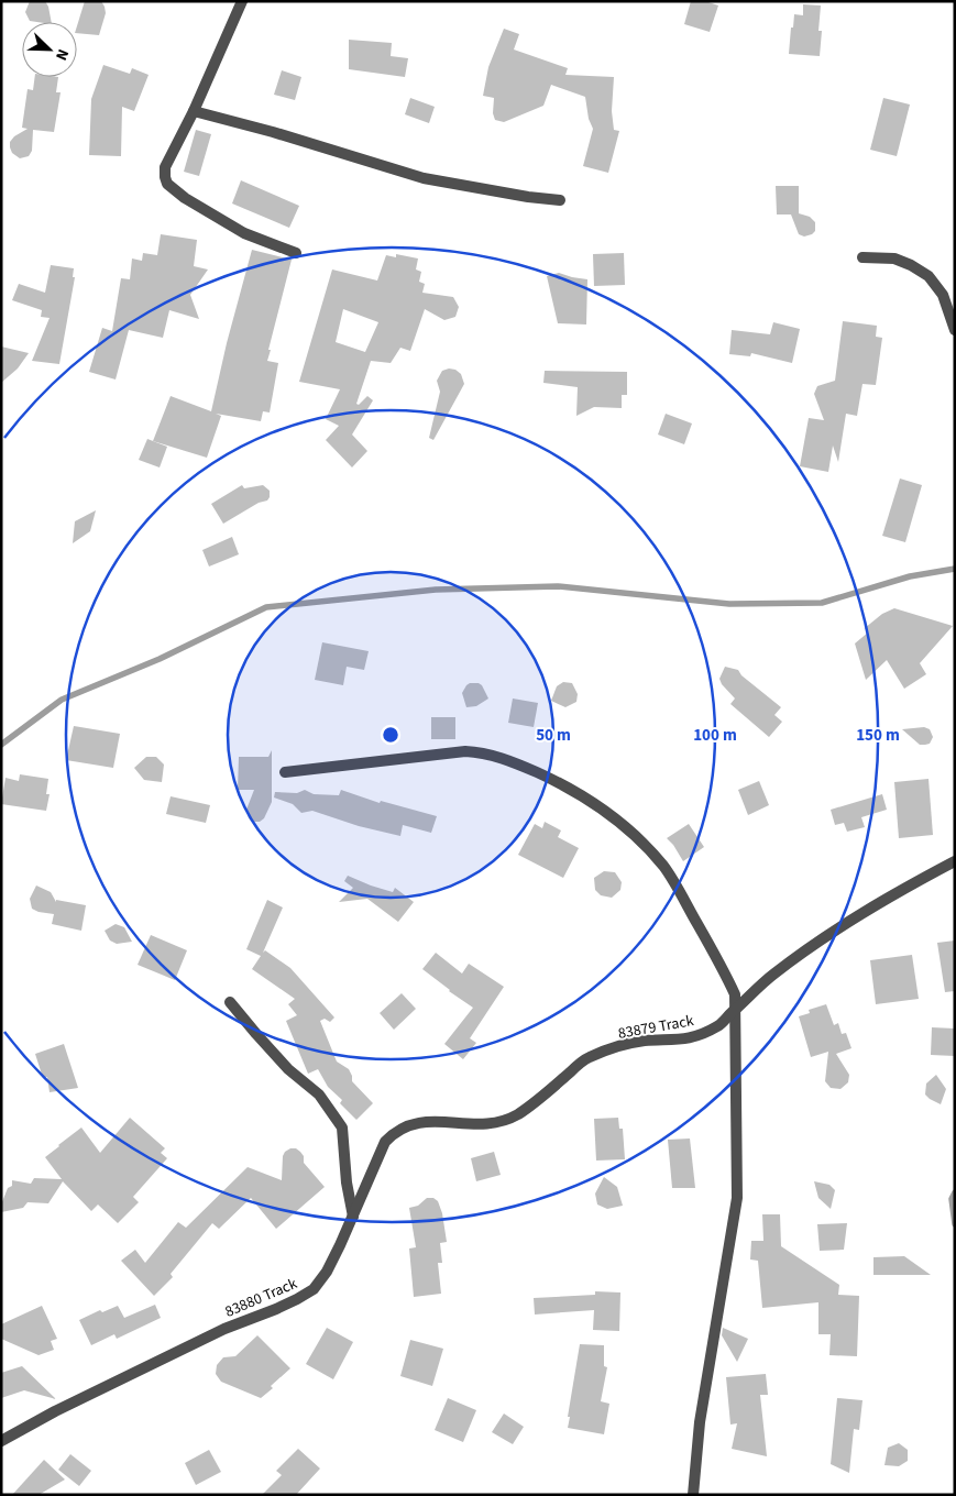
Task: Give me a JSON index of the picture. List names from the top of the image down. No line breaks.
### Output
{"streets":{"street":["83879 Track","83880 Track"]},"crossings":[["83879 Track","83880 Track"]],"north":"bottom right","rings":["50 m","100 m","150 m"]}
